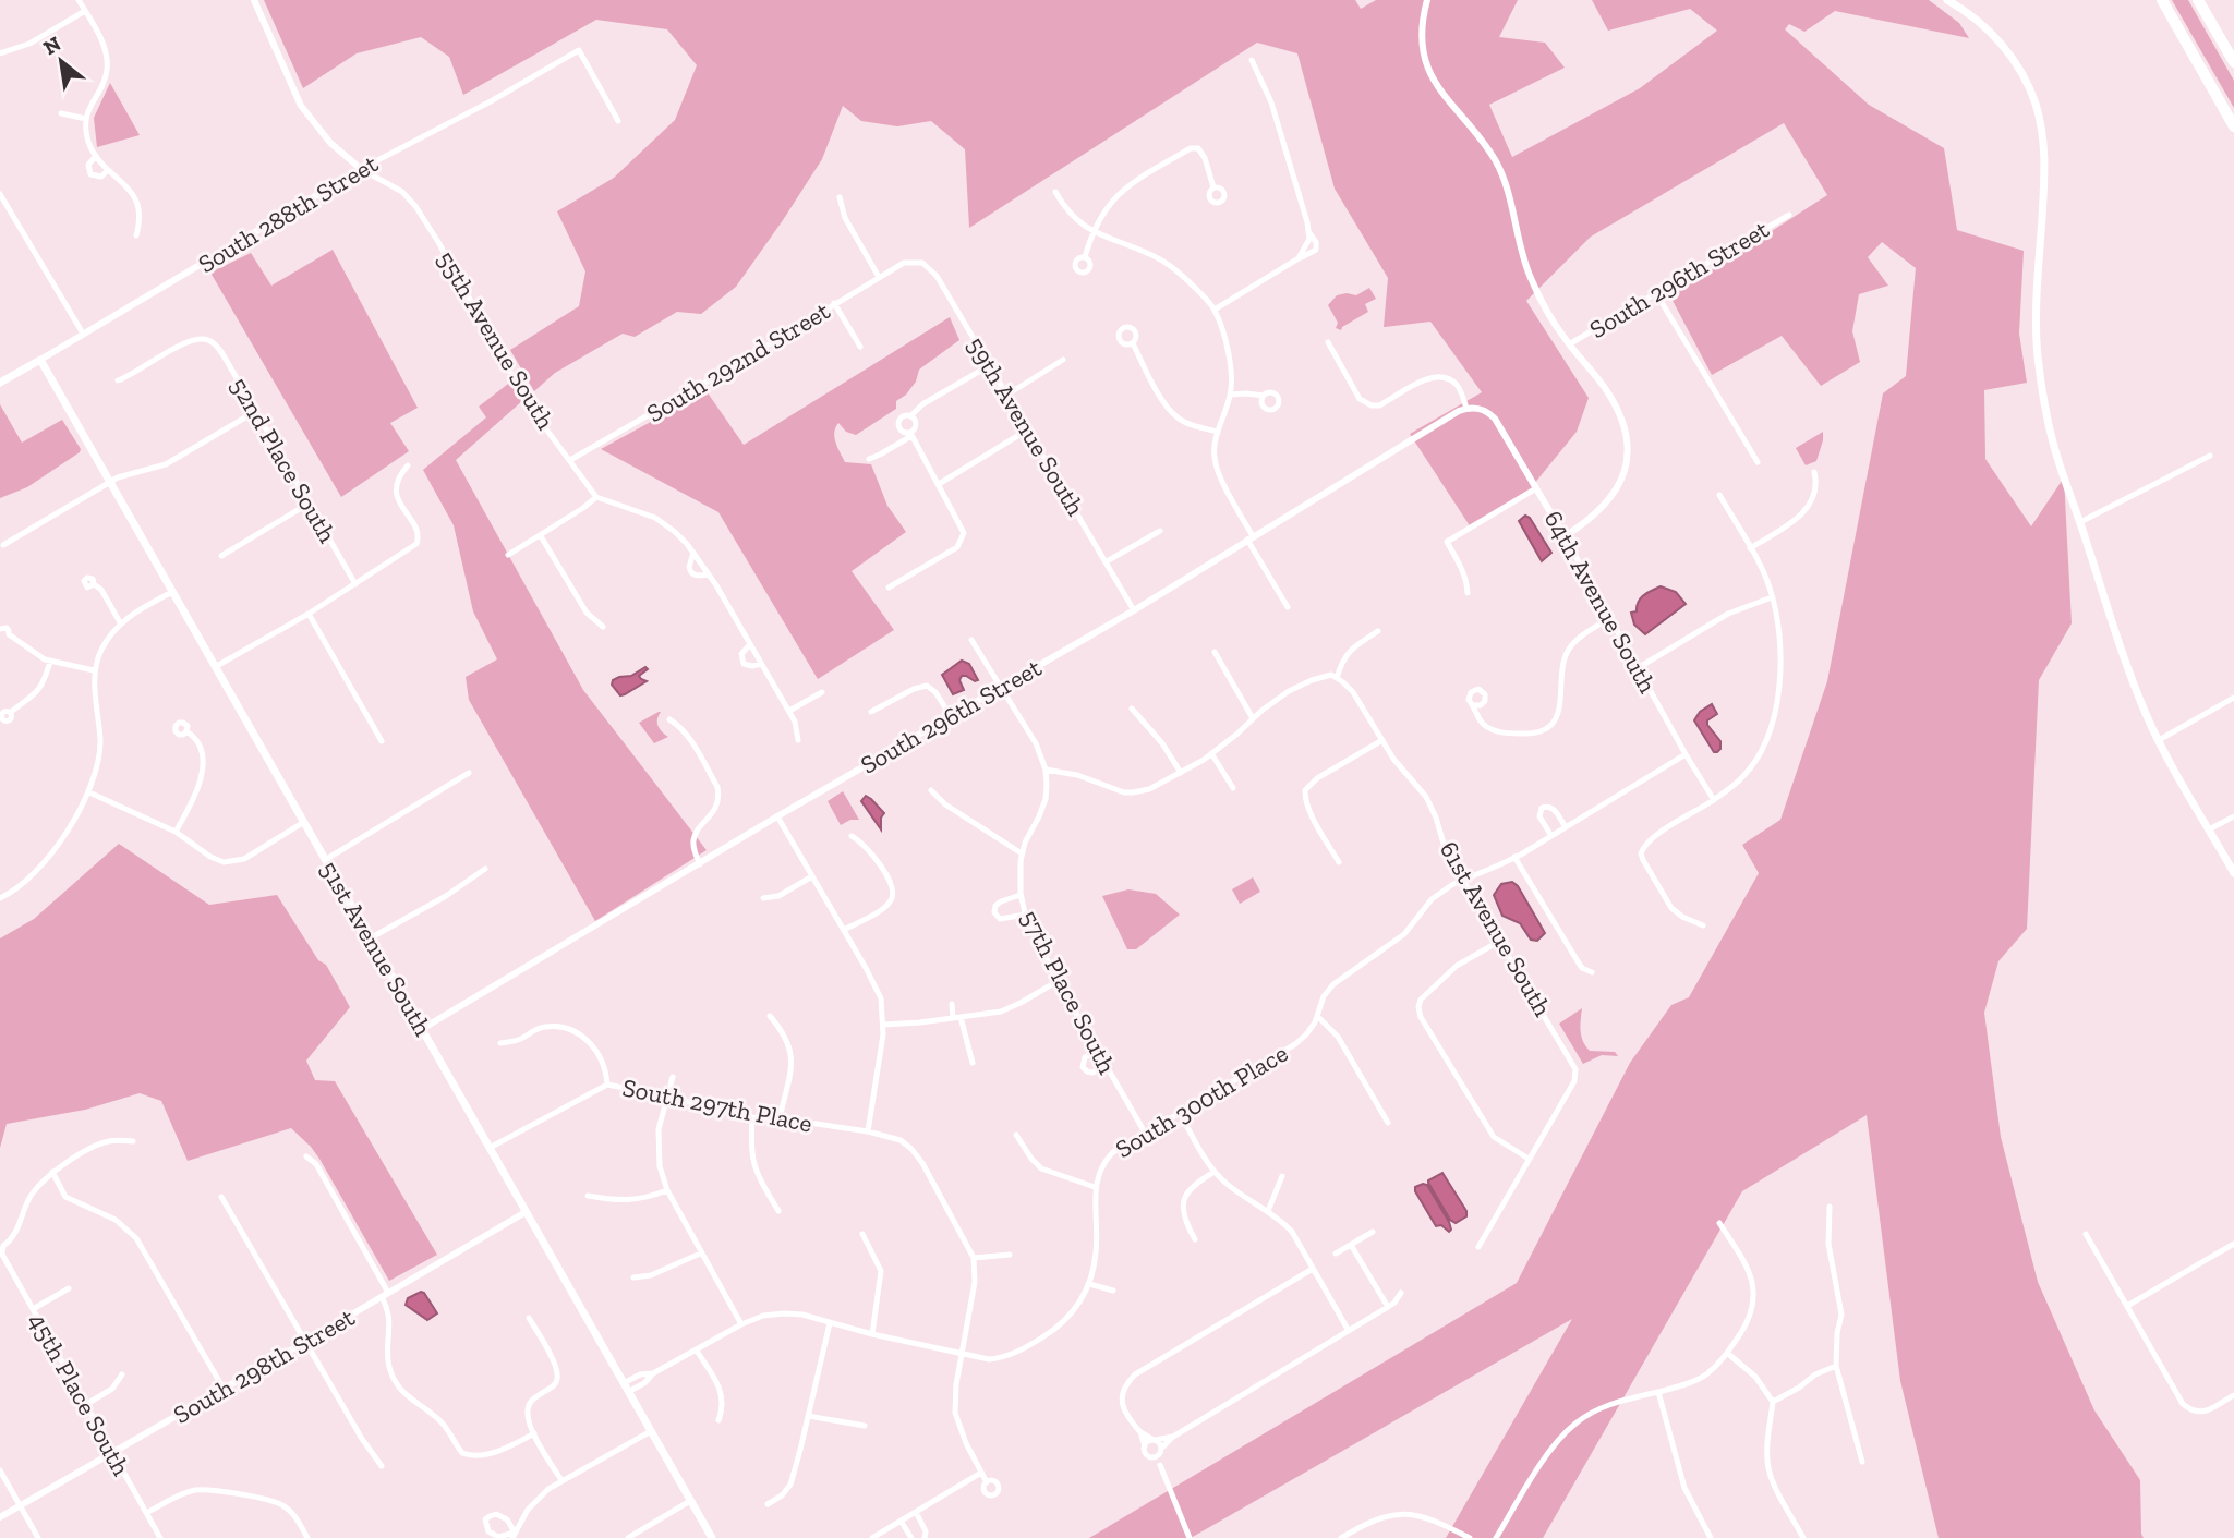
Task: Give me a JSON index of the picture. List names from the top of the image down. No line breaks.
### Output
{"streets":{"main road":["South 288th Street","51st Avenue South"],"street":["South 296th Street","55th Avenue South","South 292nd Street","59th Avenue South","52nd Place South","64th Avenue South","61st Avenue South","57th Place South","South 300th Place","South 297th Place","South 298th Street","45th Place South"]},"crossings":[["South 288th Street","55th Avenue South"],["South 288th Street","51st Avenue South"],["South 296th Street","59th Avenue South"],["South 296th Street","64th Avenue South"],["South 296th Street","51st Avenue South"],["South 296th Street","57th Place South"],["55th Avenue South","South 292nd Street"],["South 292nd Street","59th Avenue South"],["64th Avenue South","South 300th Place"],["61st Avenue South","South 300th Place"],["51st Avenue South","South 300th Place"],["51st Avenue South","South 297th Place"],["51st Avenue South","South 298th Street"],["57th Place South","South 300th Place"],["South 298th Street","45th Place South"]],"north":"top left"}
